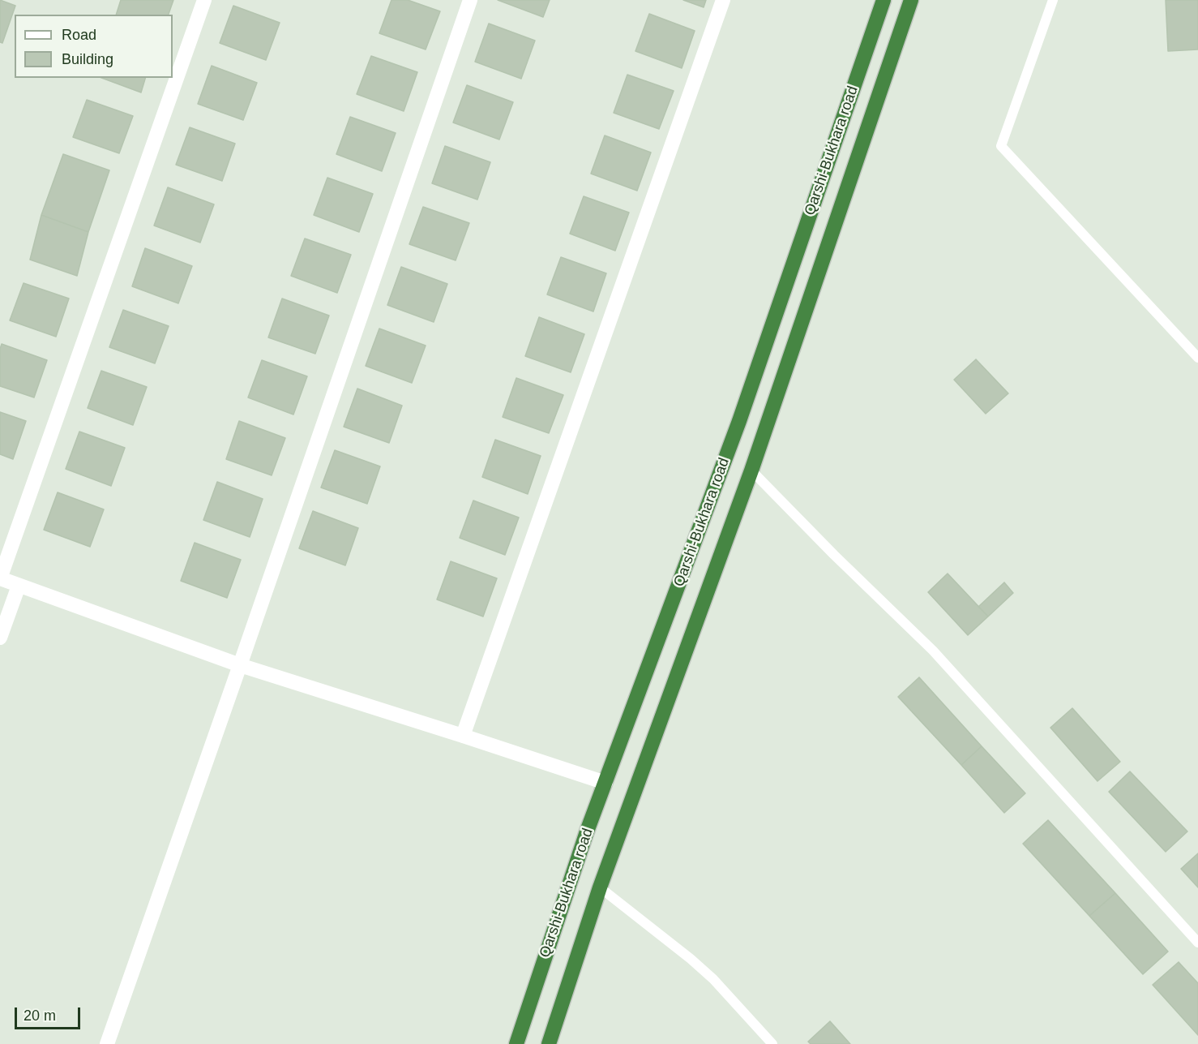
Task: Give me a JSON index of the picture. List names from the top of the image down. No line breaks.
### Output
{"streets":{"highway":["Qarshi-Bukhara road"]},"legend":["Road","Building"],"scale_bar":"20 m"}
